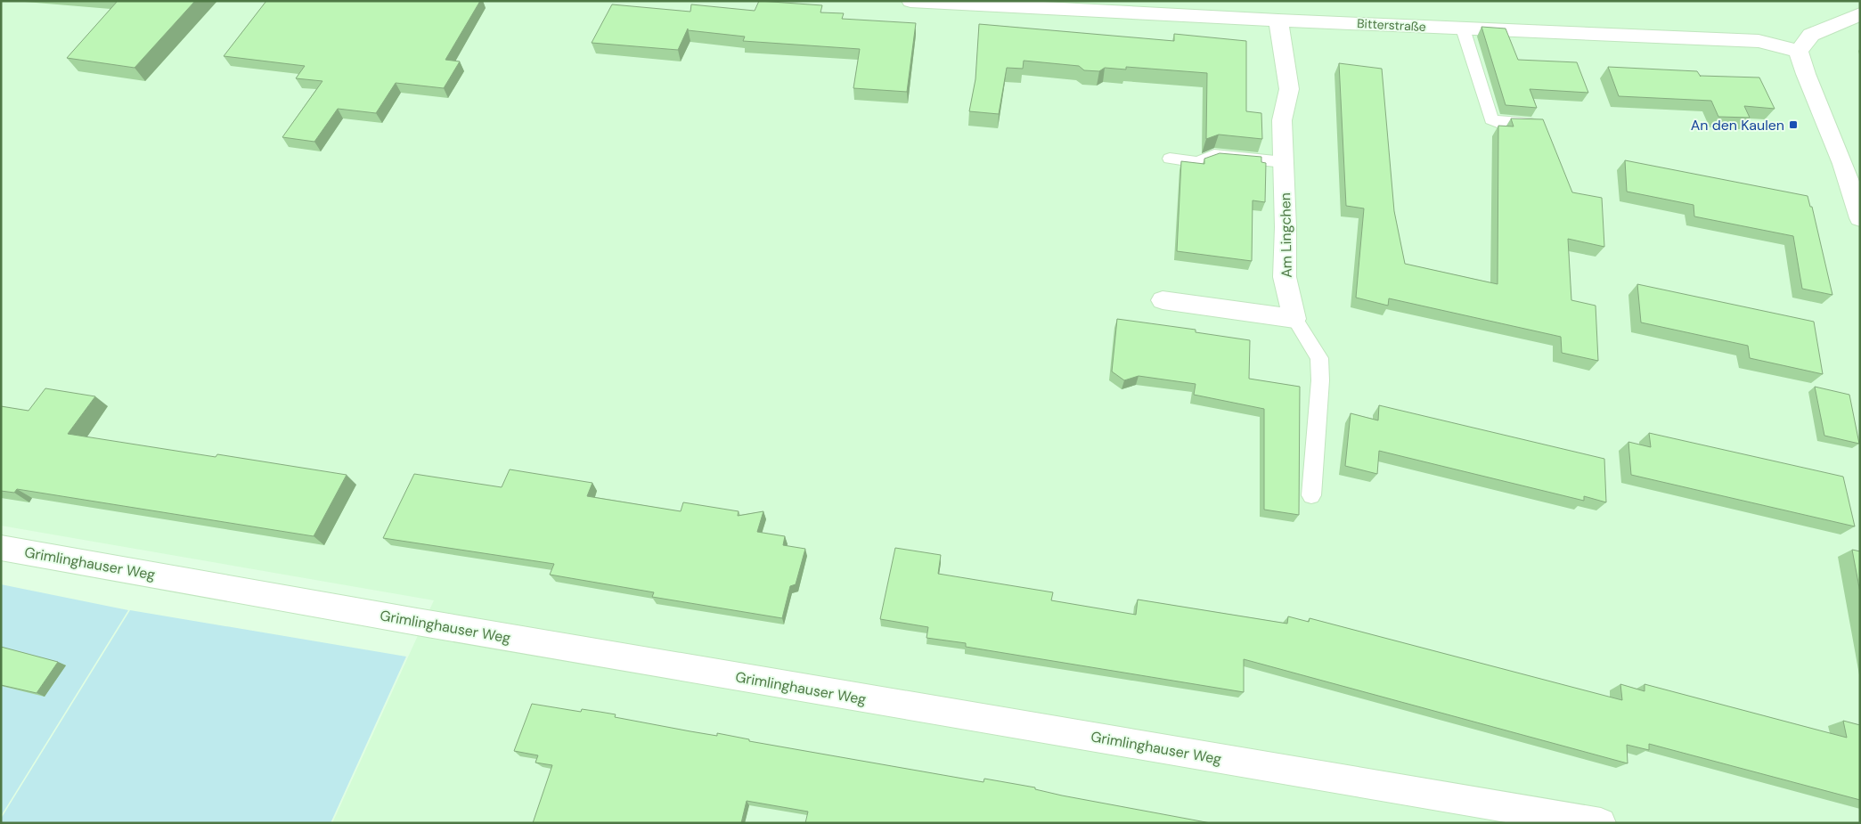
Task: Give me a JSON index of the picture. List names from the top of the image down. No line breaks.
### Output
{"streets":{"street":["Bitterstraße","Am Lingchen","Grimlinghauser Weg"]},"crossings":[["Bitterstraße","Am Lingchen"]],"places":{"transit":["An den Kaulen"]}}
